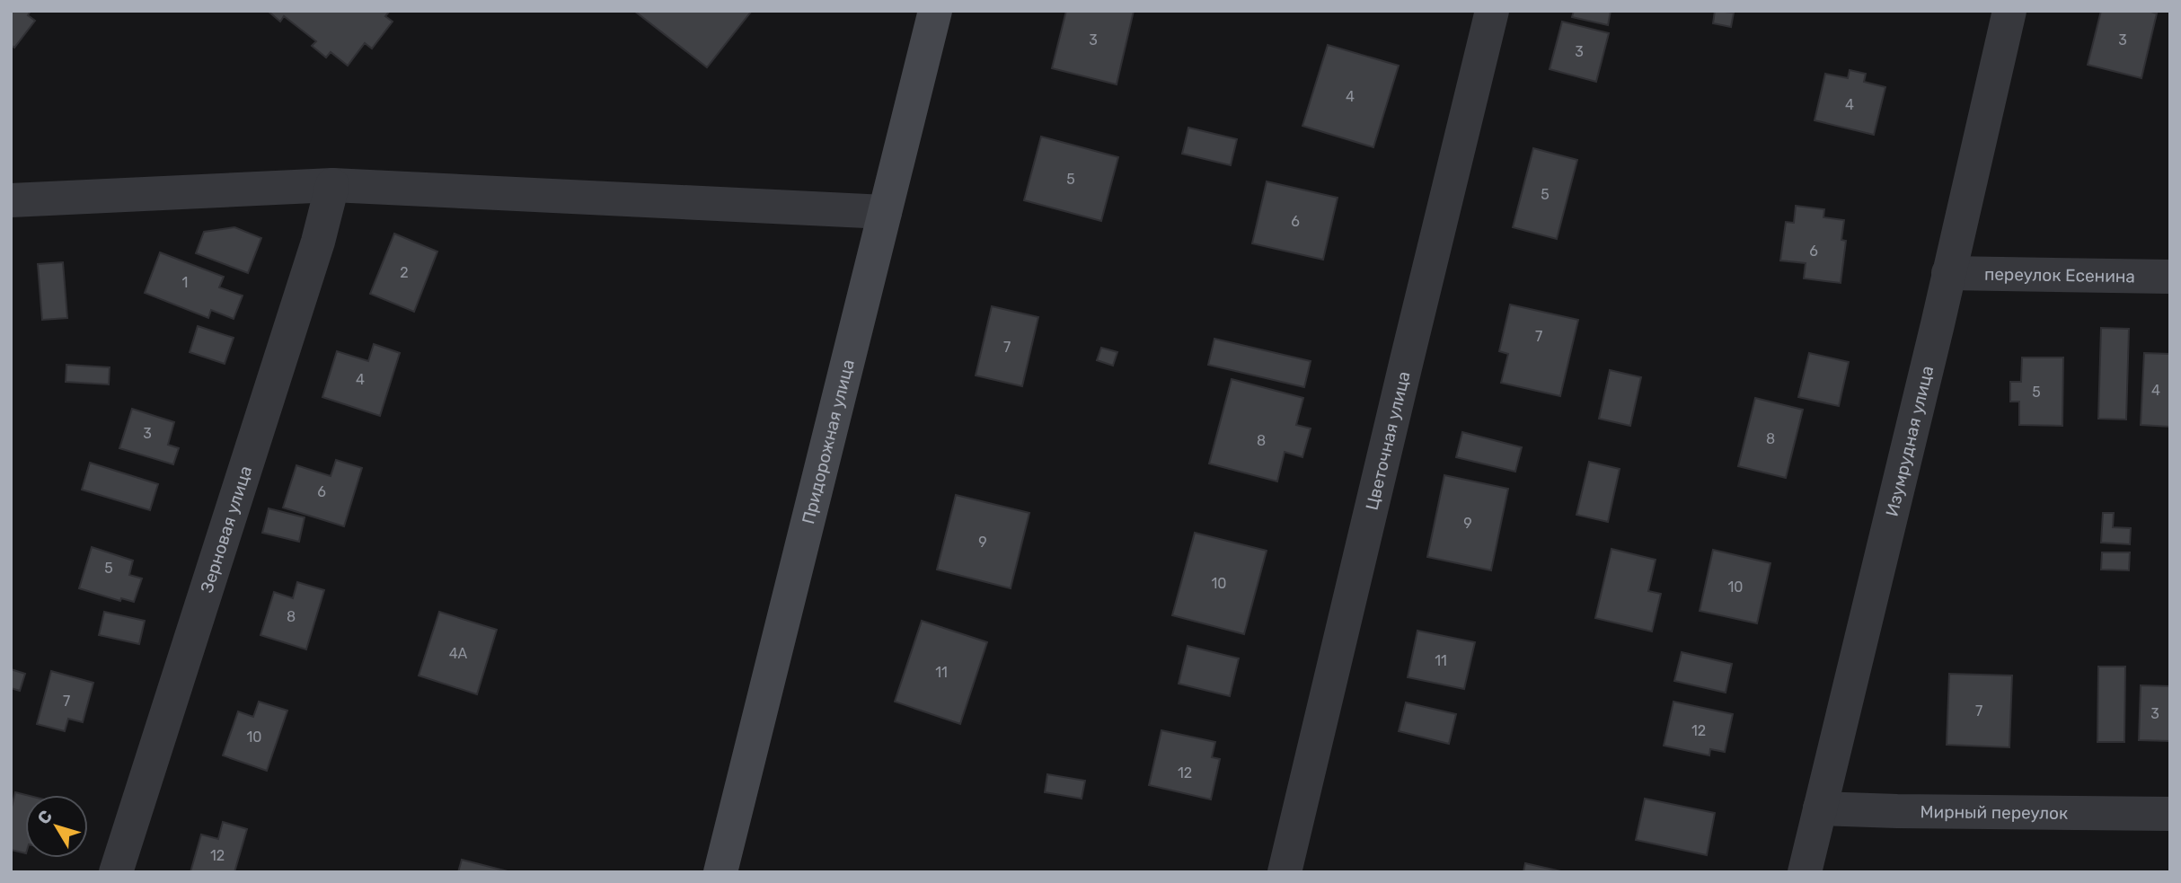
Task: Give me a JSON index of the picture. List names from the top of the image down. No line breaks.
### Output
{"streets":{"street":["переулок Есенина","Цветочная улица","Придорожная улица","Изумрудная улица","Зерновая улица","Мирный переулок"]},"crossings":[["переулок Есенина","Изумрудная улица"],["Изумрудная улица","Мирный переулок"]],"house_numbers":["3","3","3","4","4","5","5","6","6","2","1","7","7","4","4","5","3","8","8","6","9","9","5","10","10","8","4А","11","11","7","7","3","12","10","12","12"],"north":"top left"}
